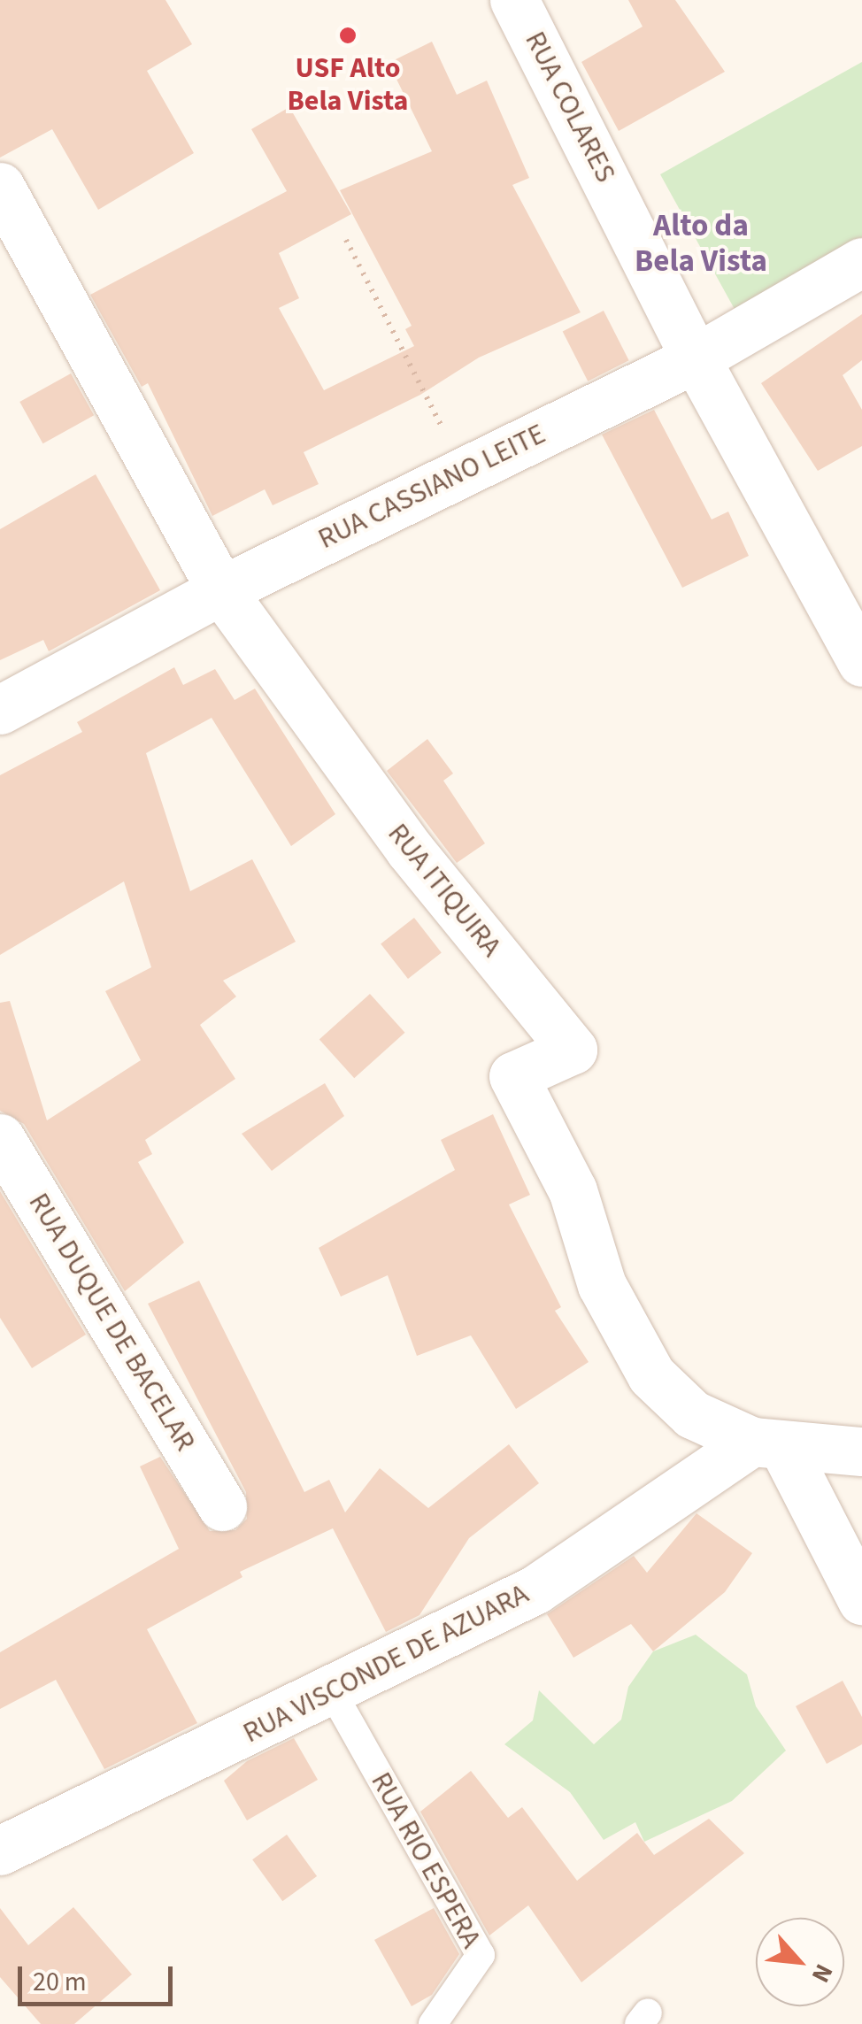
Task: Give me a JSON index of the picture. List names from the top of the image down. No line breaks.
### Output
{"streets":{"street":["RUA COLARES","RUA CASSIANO LEITE","RUA ITIQUIRA","RUA DUQUE DE BACELAR","RUA VISCONDE DE AZUARA"],"lane":["RUA RIO ESPERA"]},"crossings":[["RUA COLARES","RUA CASSIANO LEITE"],["RUA CASSIANO LEITE","RUA ITIQUIRA"],["RUA ITIQUIRA","RUA VISCONDE DE AZUARA"],["RUA VISCONDE DE AZUARA","RUA RIO ESPERA"]],"districts":["Alto da Bela Vista"],"places":["USF Alto Bela Vista"],"scale_bar":"20 m","north":"bottom right"}
